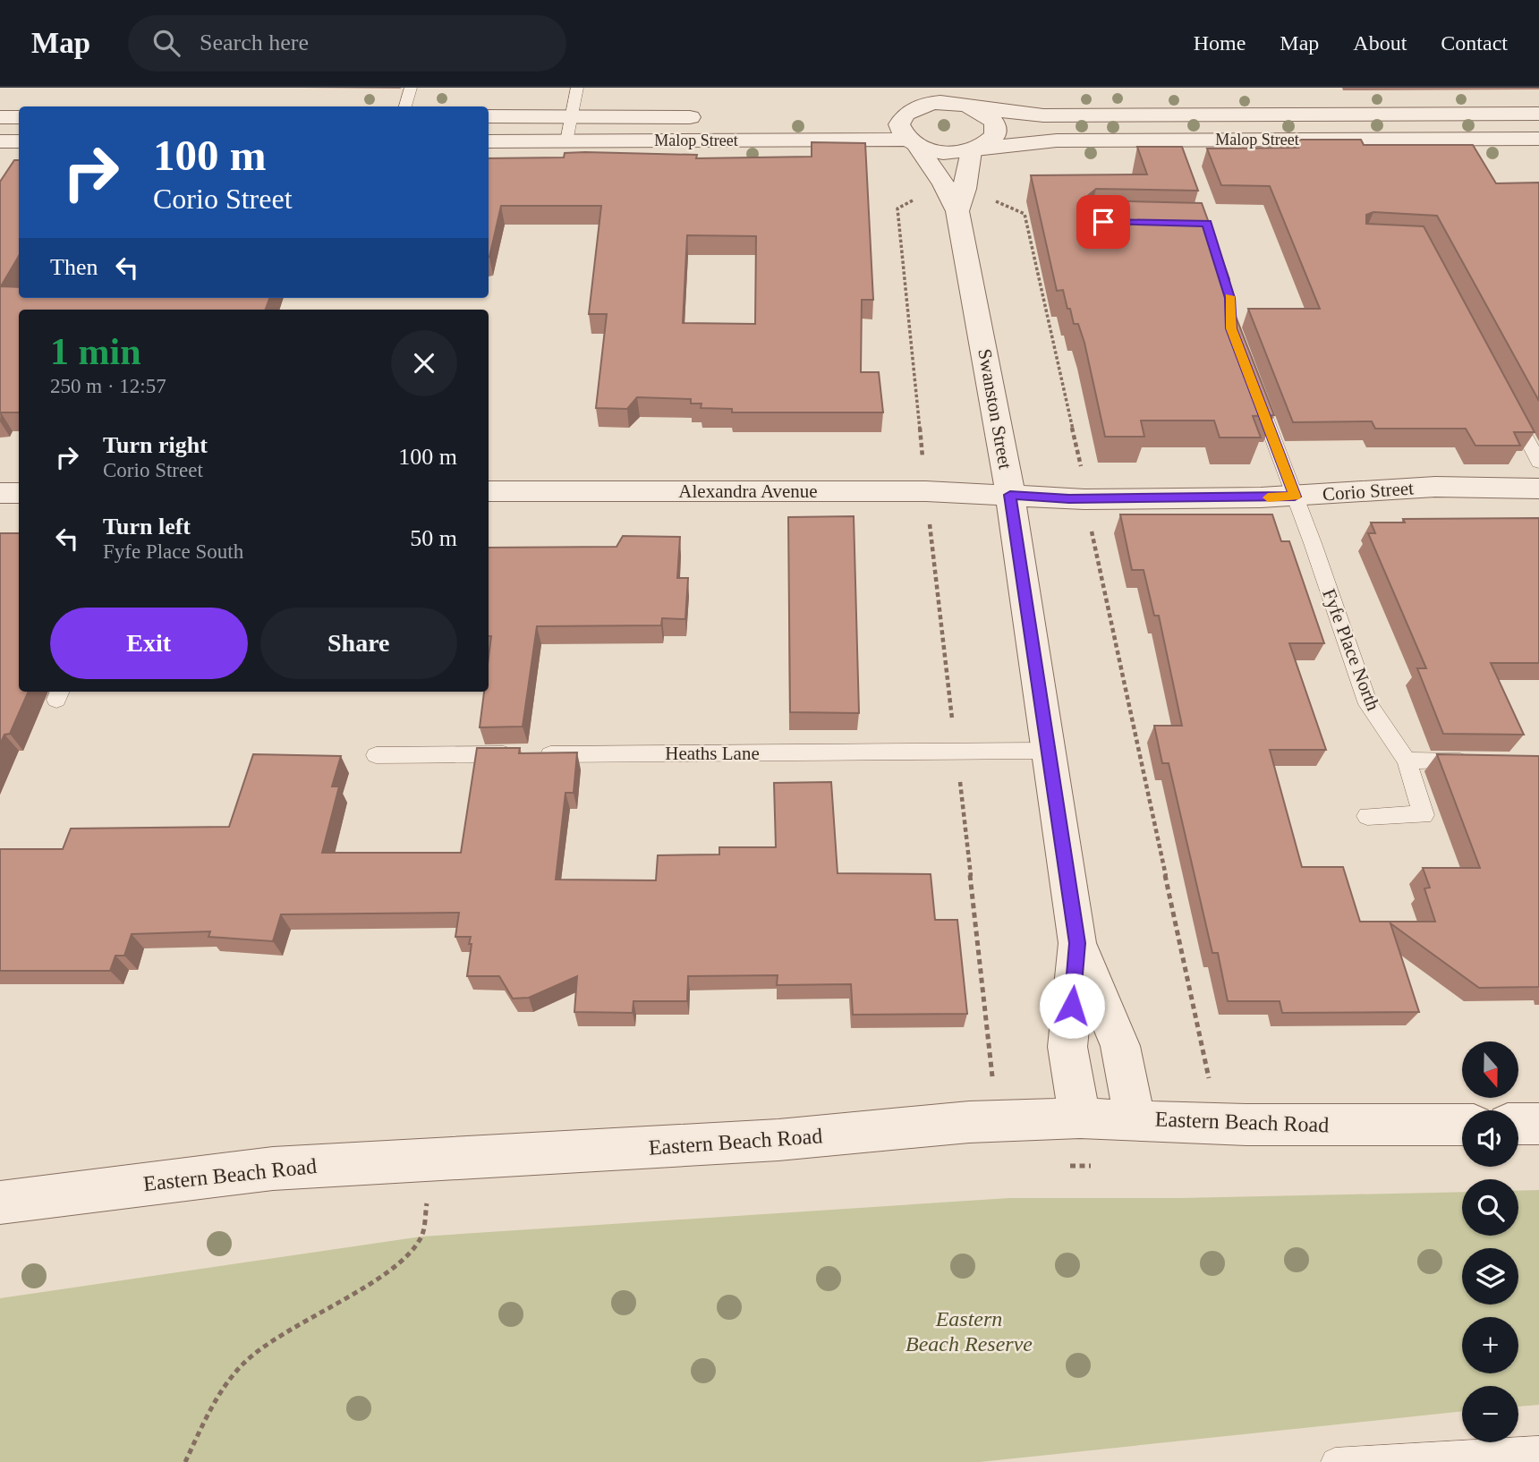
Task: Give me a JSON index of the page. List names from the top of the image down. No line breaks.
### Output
{"streets":{"street":["Malop Street","Swanston Street","Alexandra Avenue","Corio Street","Eastern Beach Road"],"lane":["Fyfe Place North","Heaths Lane"]},"crossings":[["Malop Street","Swanston Street"],["Swanston Street","Alexandra Avenue"],["Swanston Street","Corio Street"],["Swanston Street","Heaths Lane"],["Swanston Street","Eastern Beach Road"],["Alexandra Avenue","Corio Street"],["Corio Street","Fyfe Place North"]],"parks":["Eastern Beach Reserve"],"north":"bottom","page":{"header":"Map","search":"Search here","nav":["Home","Map","About","Contact"],"turn":["100 m","Corio Street"],"then":"Then","heading":["1 min","250 m · 12:57"],"list":[{"name":"Turn right","note":"Corio Street","value":"100 m"},{"name":"Turn left","note":"Fyfe Place South","value":"50 m"}],"buttons":["Exit","Share"],"map_buttons":["+","−"]}}
